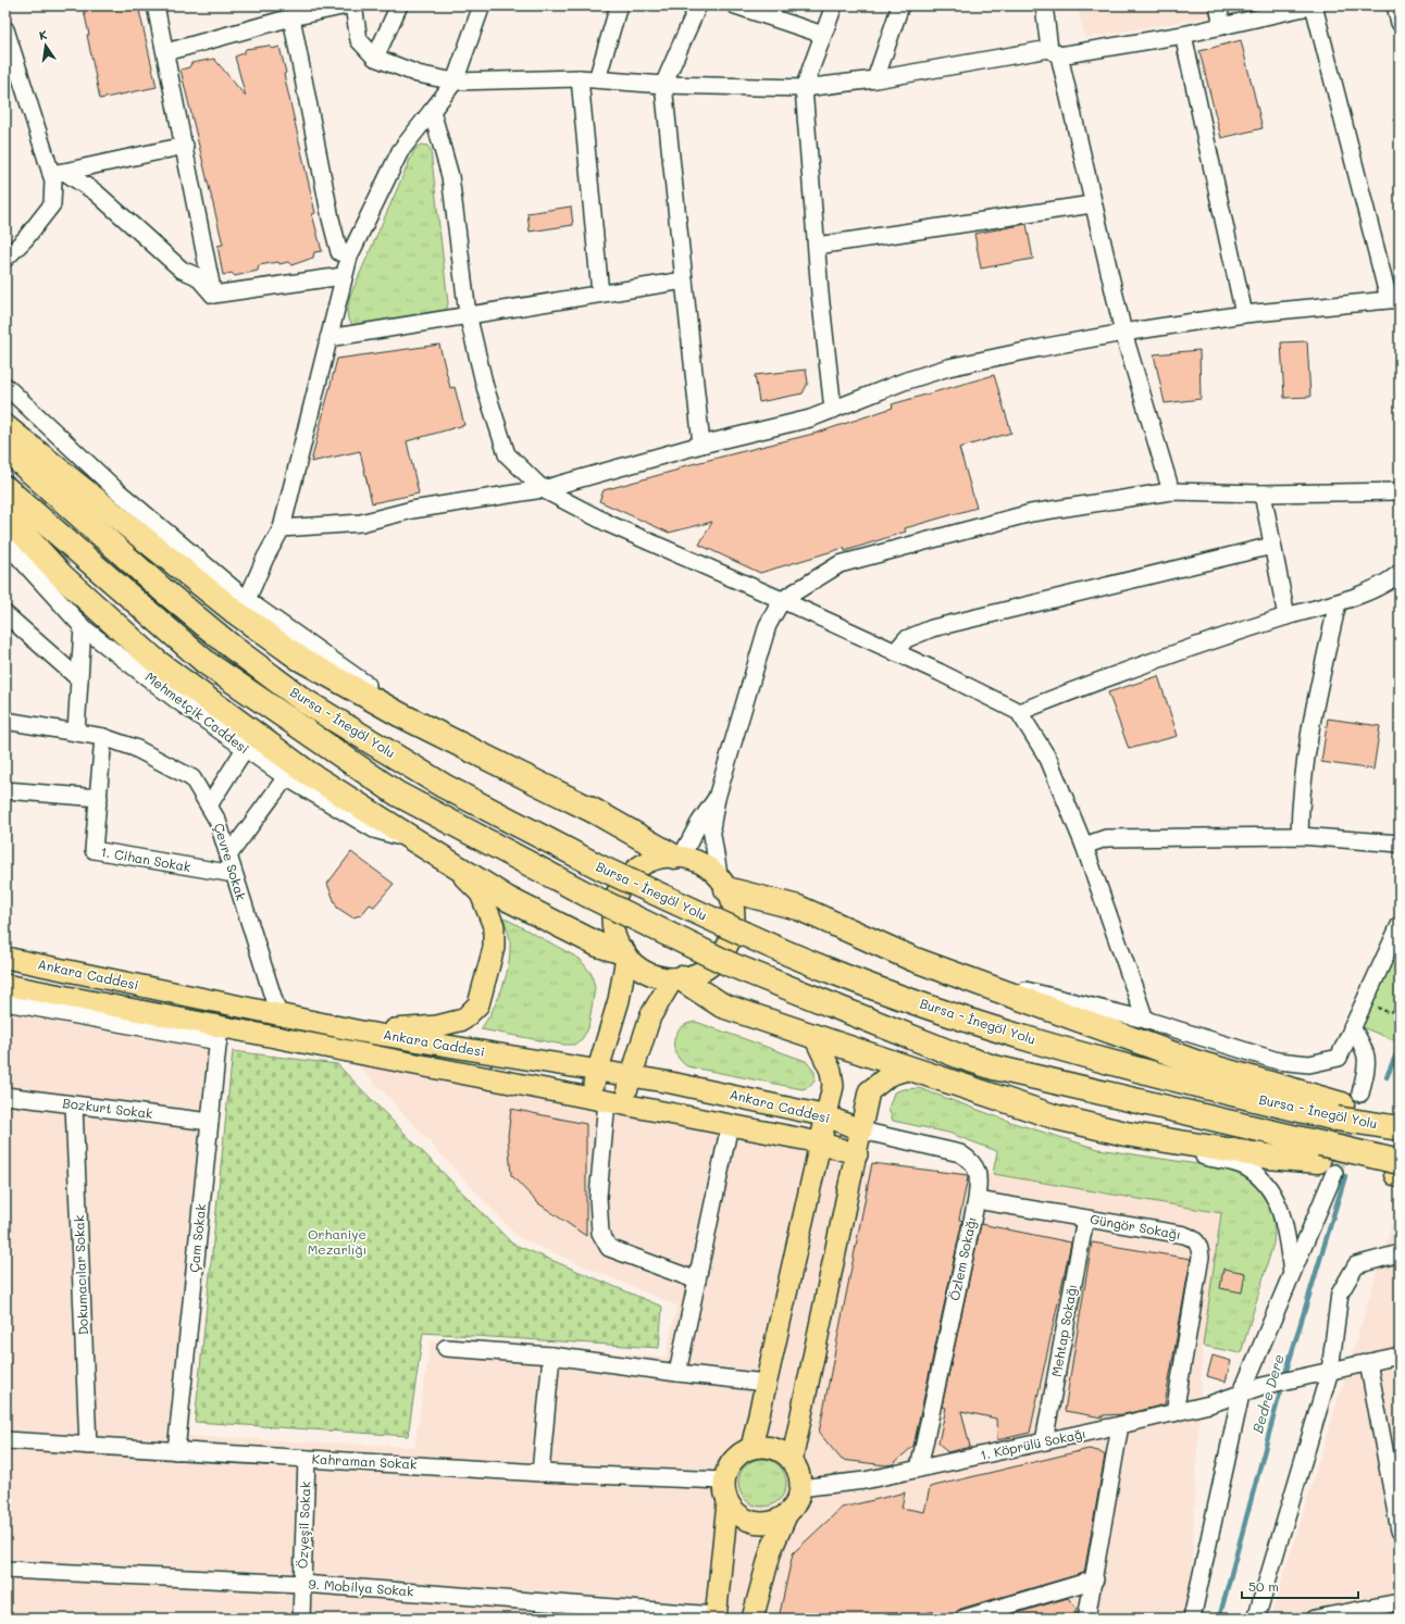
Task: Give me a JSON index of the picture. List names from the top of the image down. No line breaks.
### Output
{"streets":{"highway":["Bursa - İnegöl Yolu"],"main road":["Ankara Caddesi"],"street":["Mehmetçik Caddesi","1. Cihan Sokak","Çevre Sokak","Bozkurt Sokak","Güngör Sokağı","Çam Sokak","Özlem Sokağı","Dokumacılar Sokak","Mehtap Sokağı","1. Köprülü Sokağı","Kahraman Sokak","Özyeşil Sokak","9. Mobilya Sokak"]},"crossings":[["1. Cihan Sokak","Çevre Sokak"],["Çevre Sokak","Ankara Caddesi"],["Ankara Caddesi","Çam Sokak"],["Ankara Caddesi","Özlem Sokağı"],["Bozkurt Sokak","Çam Sokak"],["Bozkurt Sokak","Dokumacılar Sokak"],["Güngör Sokağı","Özlem Sokağı"],["Güngör Sokağı","Mehtap Sokağı"],["Güngör Sokağı","1. Köprülü Sokağı"],["Çam Sokak","Kahraman Sokak"],["Özlem Sokağı","1. Köprülü Sokağı"],["Dokumacılar Sokak","Kahraman Sokak"],["Mehtap Sokağı","1. Köprülü Sokağı"],["1. Köprülü Sokağı","Kahraman Sokak"],["Kahraman Sokak","Özyeşil Sokak"],["Özyeşil Sokak","9. Mobilya Sokak"]],"water":["Bedre Dere"],"parks":["Orhaniye Mezarlığı"],"scale_bar":"50 m","north":"top"}
